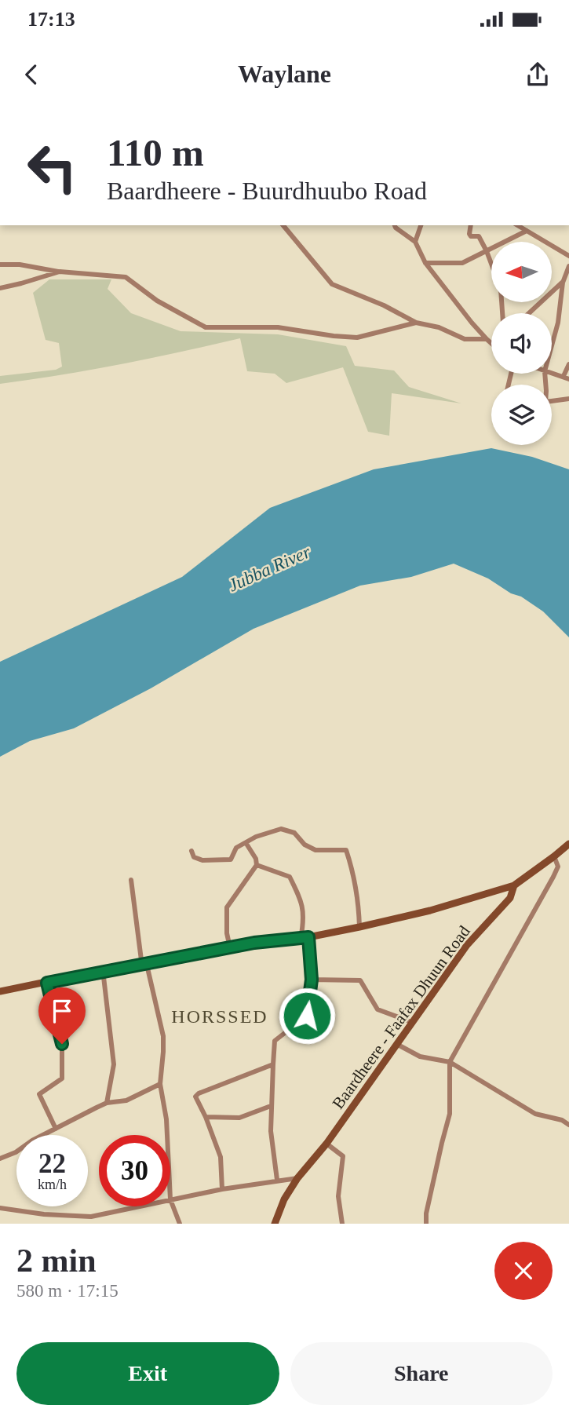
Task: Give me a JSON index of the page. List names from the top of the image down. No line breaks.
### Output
{"streets":{"main road":["Baardheere - Faafax Dhuun Road"]},"districts":["HORSSED"],"water":["Jubba River"],"north":"left","page":{"status":"17:13","header":"Waylane","turn":["110 m","Baardheere - Buurdhuubo Road"],"speed":"22 km/h","limit":"30","heading":["2 min","580 m · 17:15"],"buttons":["Exit","Share"]}}
